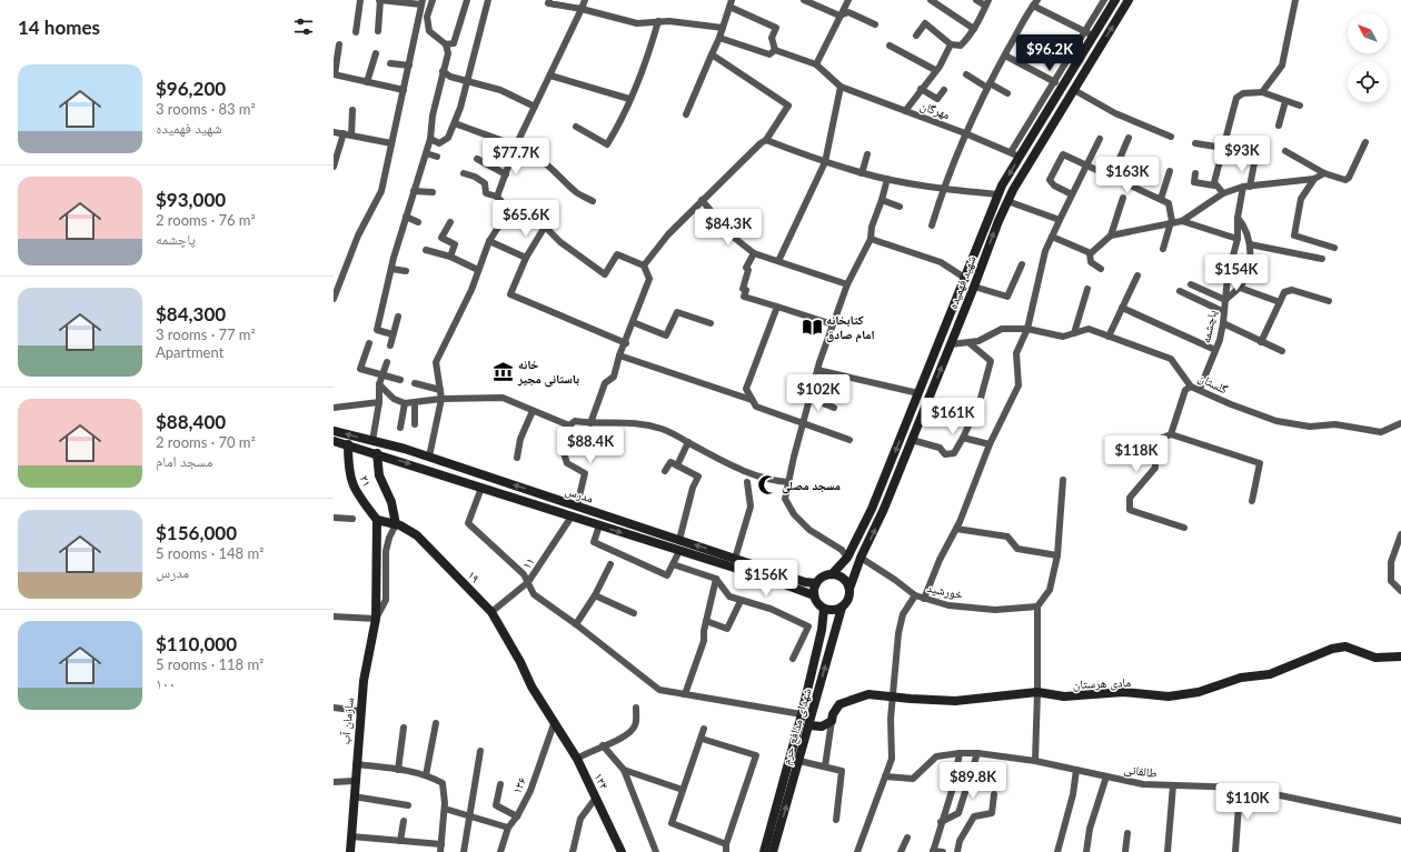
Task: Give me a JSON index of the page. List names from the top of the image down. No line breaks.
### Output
{"streets":{"main road":["شهید فهمیده","۲۱","مدرس","۱۹","مادی هرستان","سازمان آب","شهدای مدافع حرم","۱۲۴"],"street":["مهرگان","پاچشمه","گلستان","۱۱","خورشید","طالقانی","۱۳۶"]},"crossings":[["مهرگان","شهید فهمیده"],["شهید فهمیده","گلستان"],["شهید فهمیده","مدرس"],["شهید فهمیده","خورشید"],["شهید فهمیده","شهدای مدافع حرم"],["پاچشمه","گلستان"],["۲۱","مدرس"],["۲۱","۱۹"],["۲۱","سازمان آب"],["مدرس","۱۱"],["مدرس","شهدای مدافع حرم"],["۱۱","۱۹"],["۱۹","سازمان آب"],["۱۹","۱۲۴"],["۱۹","۱۳۶"],["۱۲۴","۱۳۶"]],"places":{"library":["کتابخانه امام صادق"],"museum":["خانه باستانی مجیر"],"mosque":["مسجد مصلی"]},"north":"top left","page":{"heading":"14 homes","price":["$96.2K","$93K","$77.7K","$163K","$65.6K","$84.3K","$154K","$102K","$161K","$88.4K","$118K","$156K","$89.8K","$110K"],"list":[{"name":"$96,200","note":"3 rooms · 83 m² · شهید فهمیده"},{"name":"$93,000","note":"2 rooms · 76 m² · پاچشمه"},{"name":"$84,300","note":"3 rooms · 77 m² · Apartment"},{"name":"$88,400","note":"2 rooms · 70 m² · مسجد امام"},{"name":"$156,000","note":"5 rooms · 148 m² · مدرس"},{"name":"$110,000","note":"5 rooms · 118 m² · ۱۰۰"}]}}
